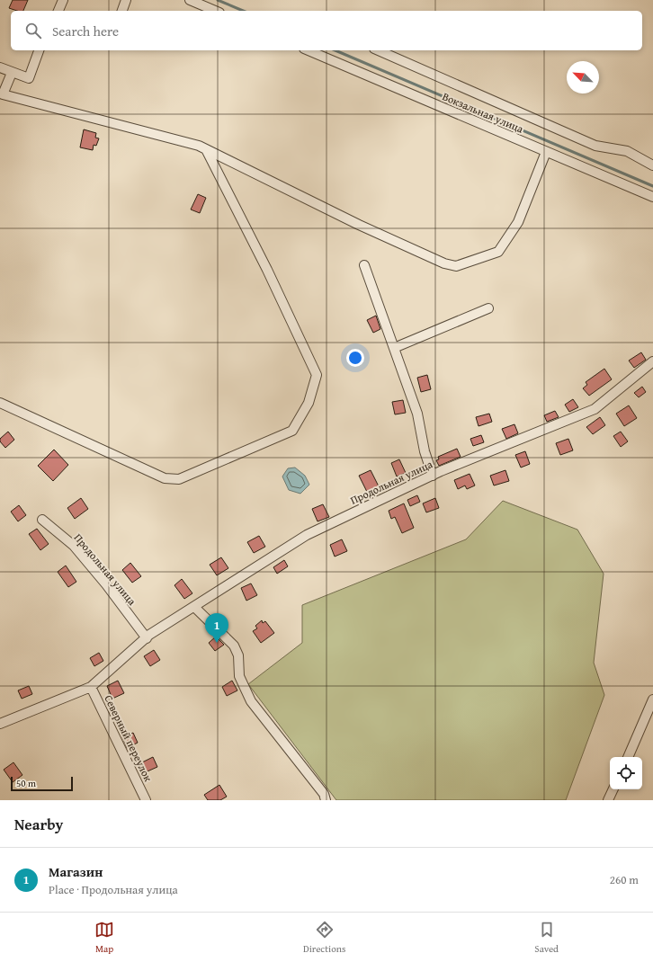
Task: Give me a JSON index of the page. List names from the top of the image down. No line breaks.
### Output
{"streets":{"street":["Вокзальная улица","Продольная улица","Северный переулок"]},"crossings":[["Продольная улица","Северный переулок"]],"scale_bar":"50 m","north":"top left","page":{"search":"Search here","pins":"1","scale":"50 m","heading":"Nearby","list":[{"mark":"1","name":"Магазин","note":"Place · Продольная улица","value":"260 m"}],"nav":["Map","Directions","Saved"]}}
